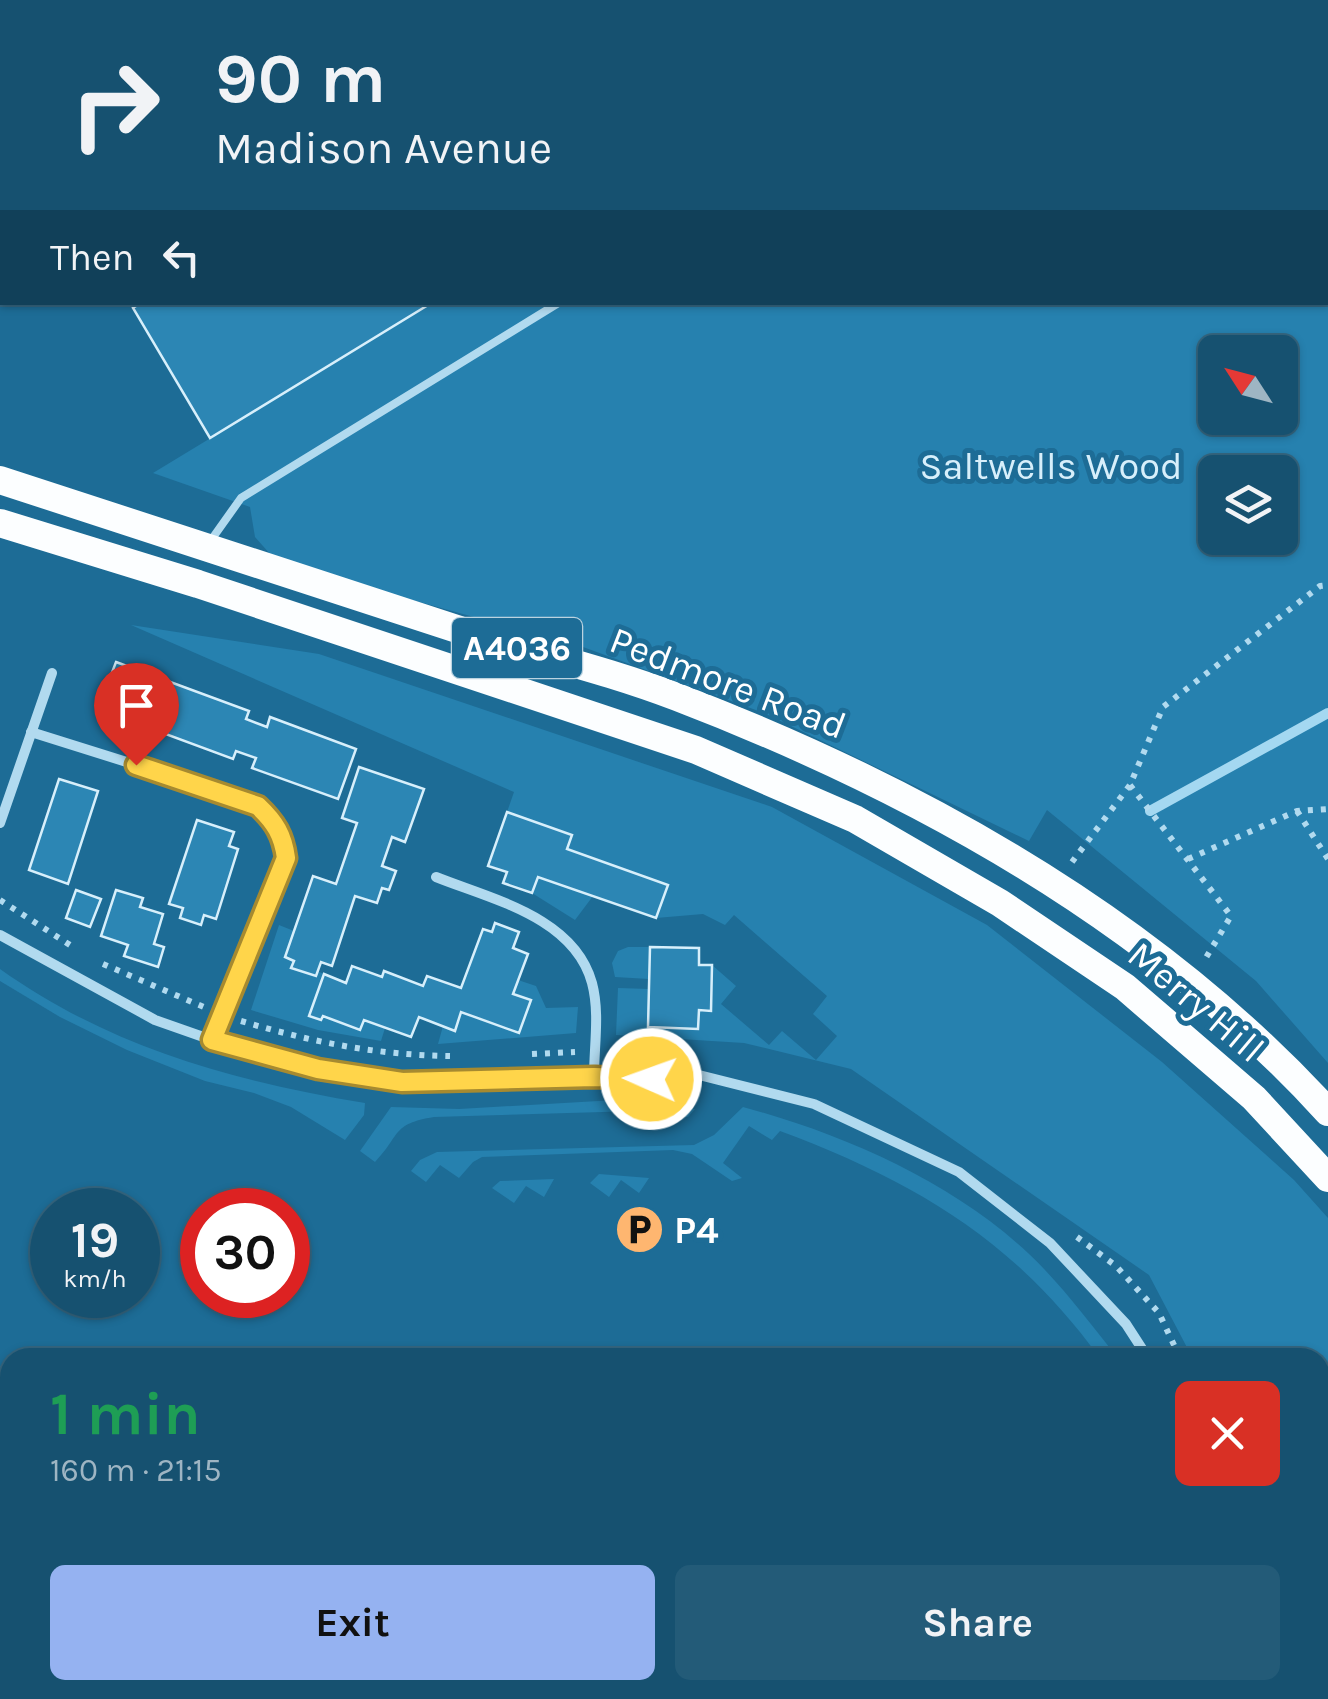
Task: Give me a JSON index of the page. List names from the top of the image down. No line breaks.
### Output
{"streets":{"highway":["A4036","Pedmore Road","Merry Hill"]},"crossings":[["Pedmore Road","Merry Hill"]],"parks":["Saltwells Wood"],"places":{"parking":["P4"]},"north":"top left","page":{"turn":["90 m","Madison Avenue"],"then":"Then","speed":"19 km/h","limit":"30","heading":["1 min","160 m · 21:15"],"buttons":["Exit","Share"]}}
